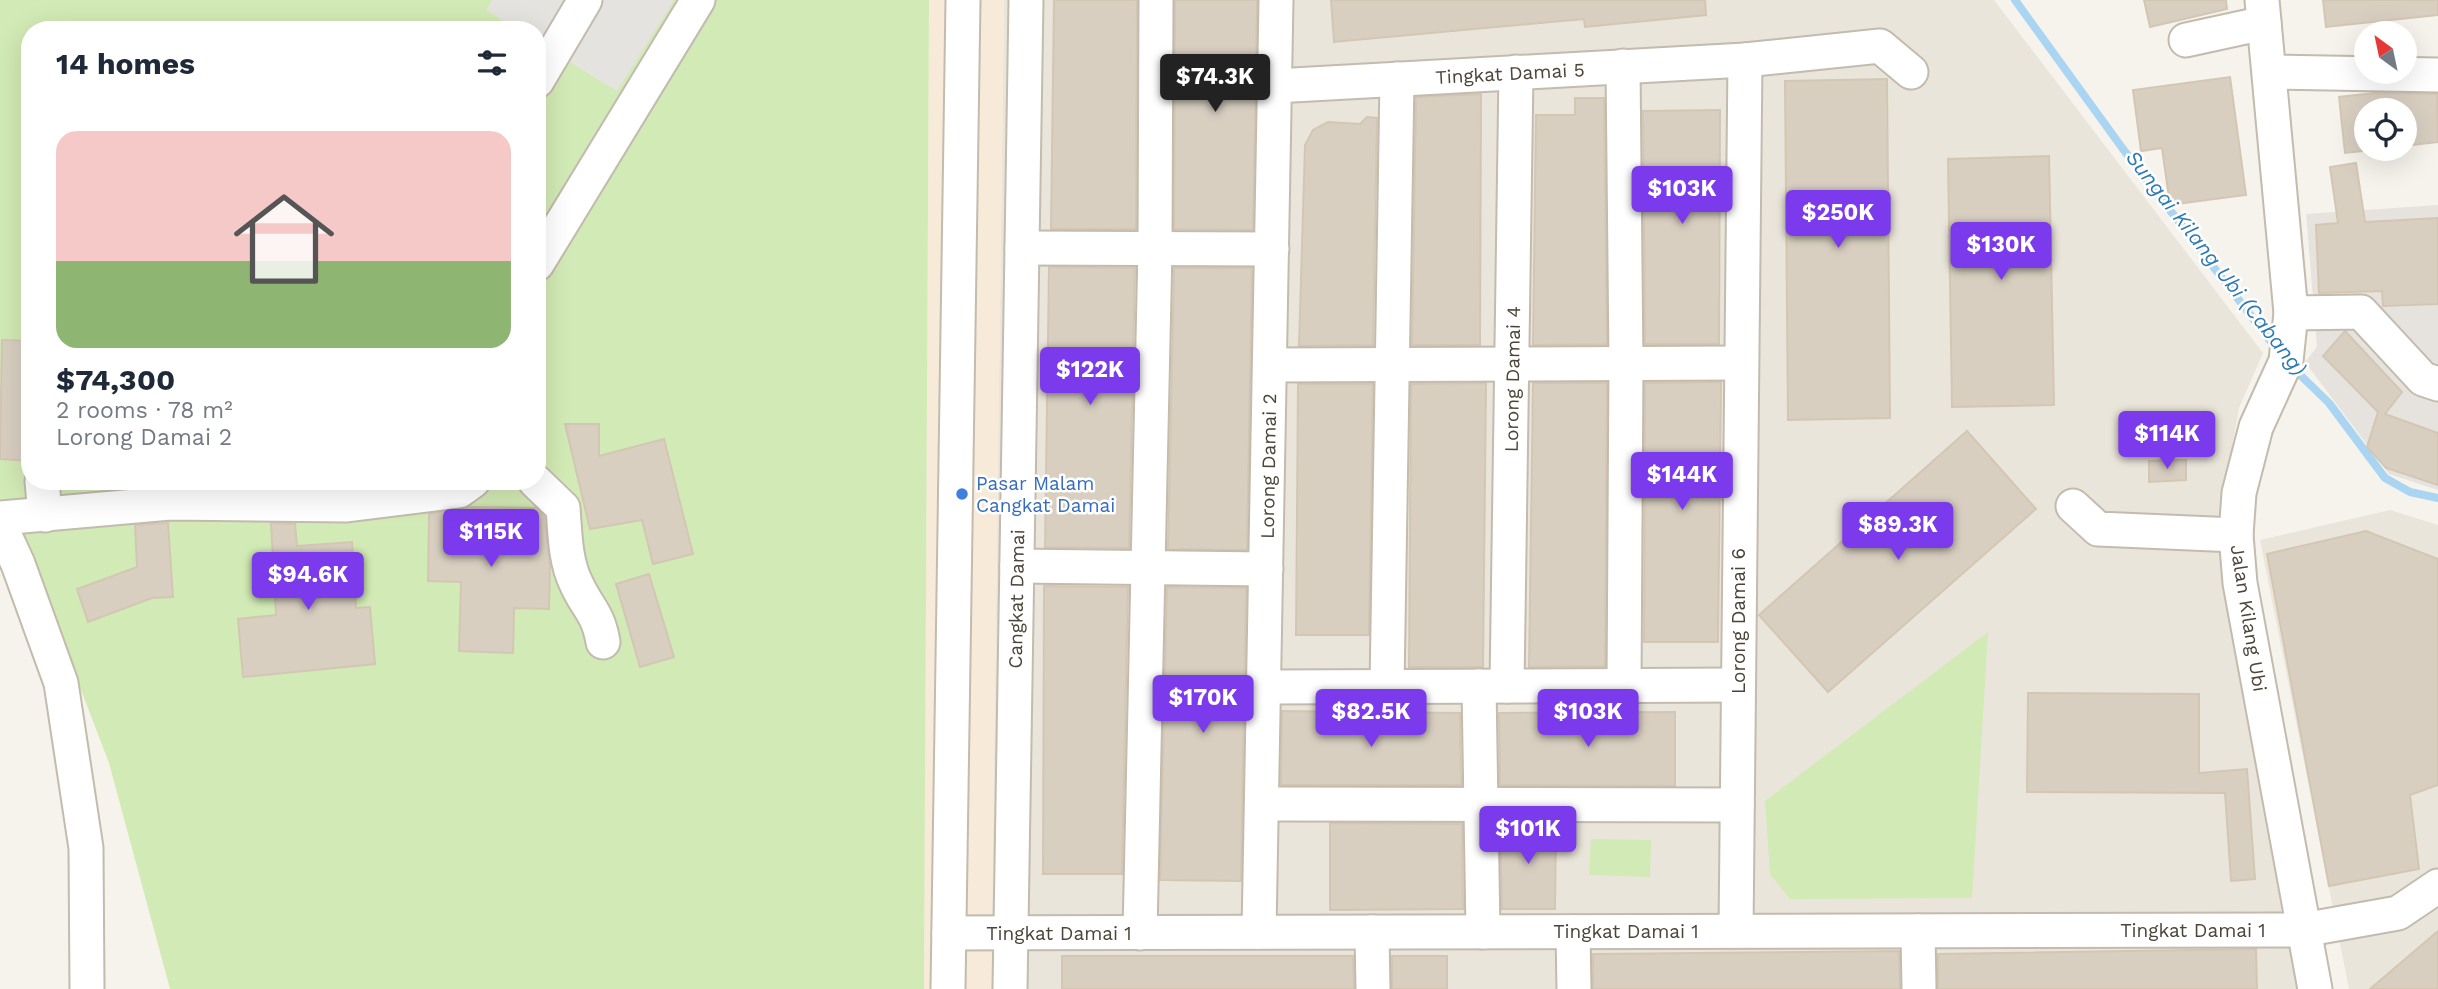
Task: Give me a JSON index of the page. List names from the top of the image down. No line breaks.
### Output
{"streets":{"street":["Tingkat Damai 5","Lorong Damai 4","Lorong Damai 2","Cangkat Damai","Jalan Kilang Ubi","Lorong Damai 6","Tingkat Damai 1"]},"crossings":[["Tingkat Damai 5","Lorong Damai 4"],["Tingkat Damai 5","Lorong Damai 2"],["Tingkat Damai 5","Lorong Damai 6"],["Lorong Damai 4","Tingkat Damai 1"],["Lorong Damai 2","Tingkat Damai 1"],["Cangkat Damai","Tingkat Damai 1"],["Jalan Kilang Ubi","Tingkat Damai 1"],["Lorong Damai 6","Tingkat Damai 1"]],"water":["Sungai Kilang Ubi (Cabang)"],"places":["Pasar Malam Cangkat Damai"],"north":"top left","page":{"heading":"14 homes","price":["$74.3K","$103K","$250K","$130K","$122K","$114K","$144K","$89.3K","$115K","$94.6K","$170K","$82.5K","$103K","$101K"],"list":[{"name":"$74,300","note":"2 rooms · 78 m² · Lorong Damai 2"}]}}
